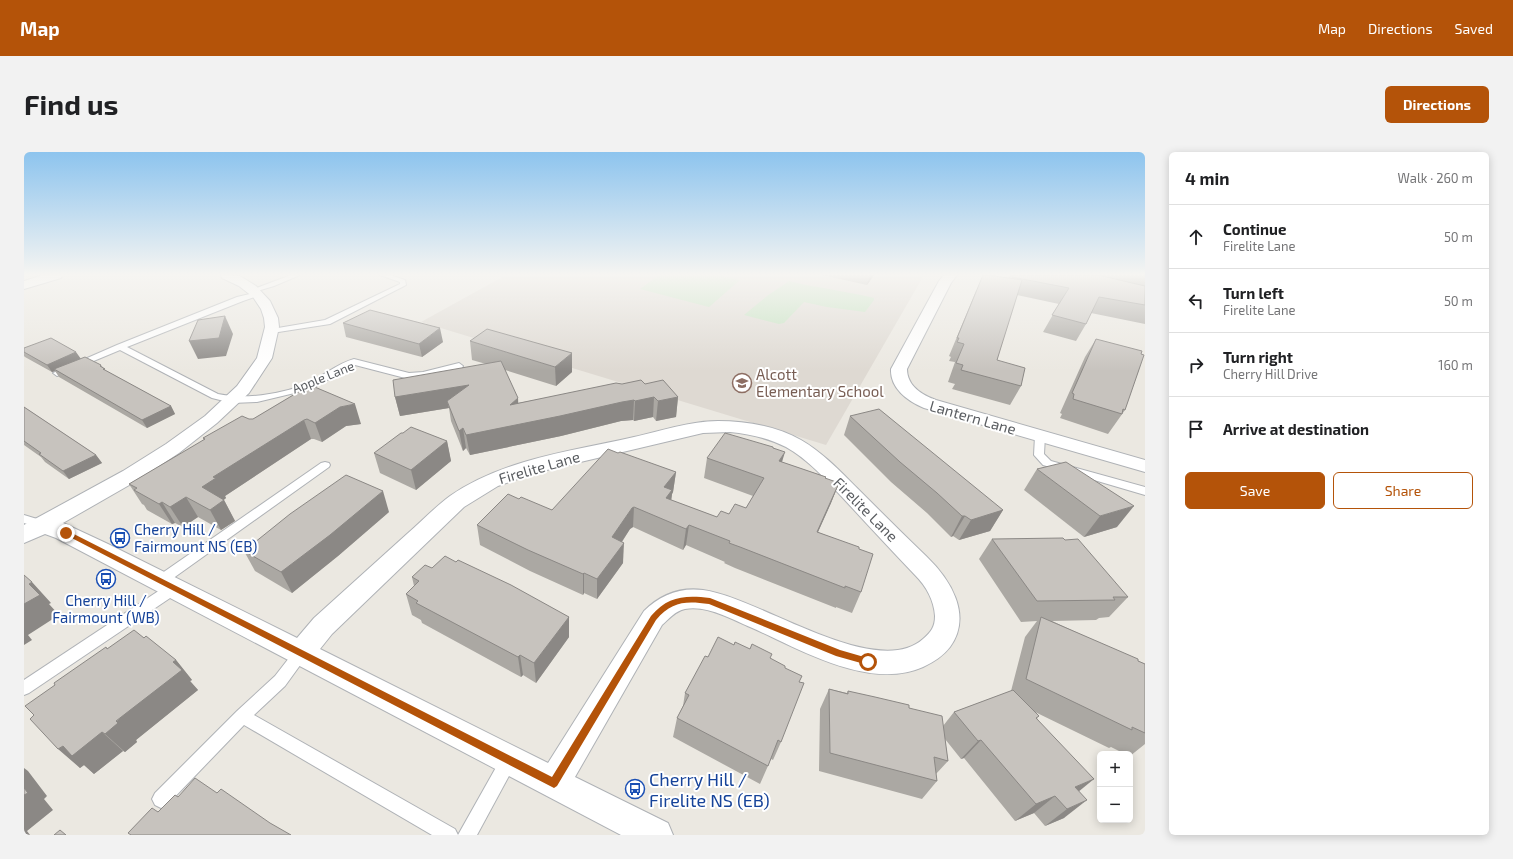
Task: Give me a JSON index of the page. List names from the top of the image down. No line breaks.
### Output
{"streets":{"street":["Lantern Lane","Firelite Lane"],"lane":["Apple Lane"]},"places":{"school or university":["Alcott Elementary School"],"bus stop":["Cherry Hill / Fairmount NS (EB)","Cherry Hill / Fairmount (WB)","Cherry Hill / Firelite NS (EB)"]},"page":{"header":"Map","nav":["Map","Directions","Saved"],"buttons":["Directions",["Save","Share"]],"title":"Find us","heading":["4 min","Walk · 260 m"],"list":[["Continue","Firelite Lane","50 m"],["Turn left","Firelite Lane","50 m"],["Turn right","Cherry Hill Drive","160 m"],"Arrive at destination"],"map_buttons":["+","−"]}}
